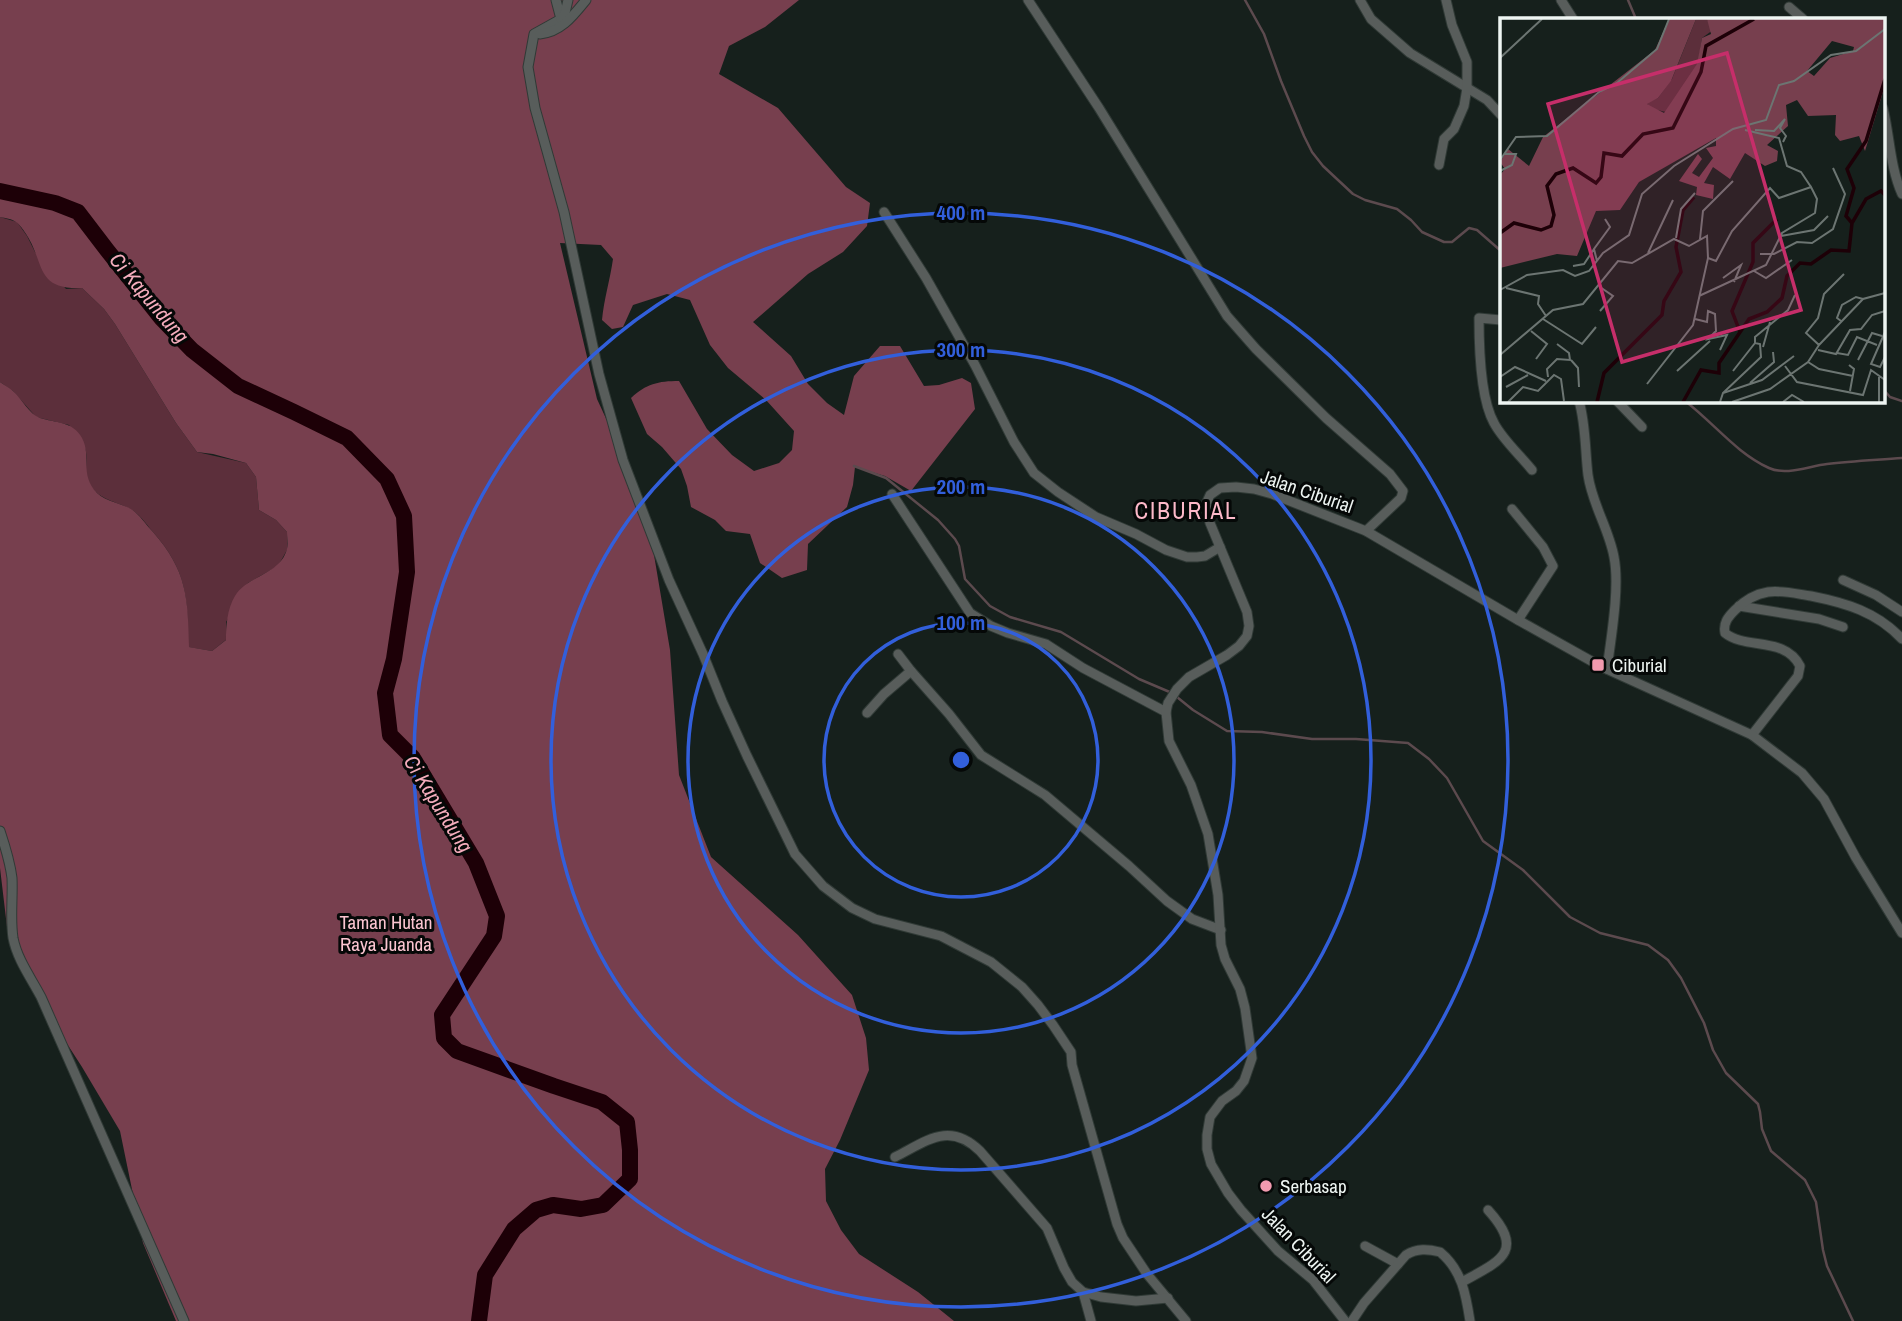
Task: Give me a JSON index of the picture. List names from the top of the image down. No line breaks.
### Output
{"streets":{"street":["Jalan Ciburial"]},"districts":["CIBURIAL"],"water":["Ci Kapundung"],"parks":["Taman Hutan Raya Juanda"],"places":{"transit":["Ciburial"],"other":["Serbasap"]},"rings":["400 m","300 m","200 m","100 m"]}
